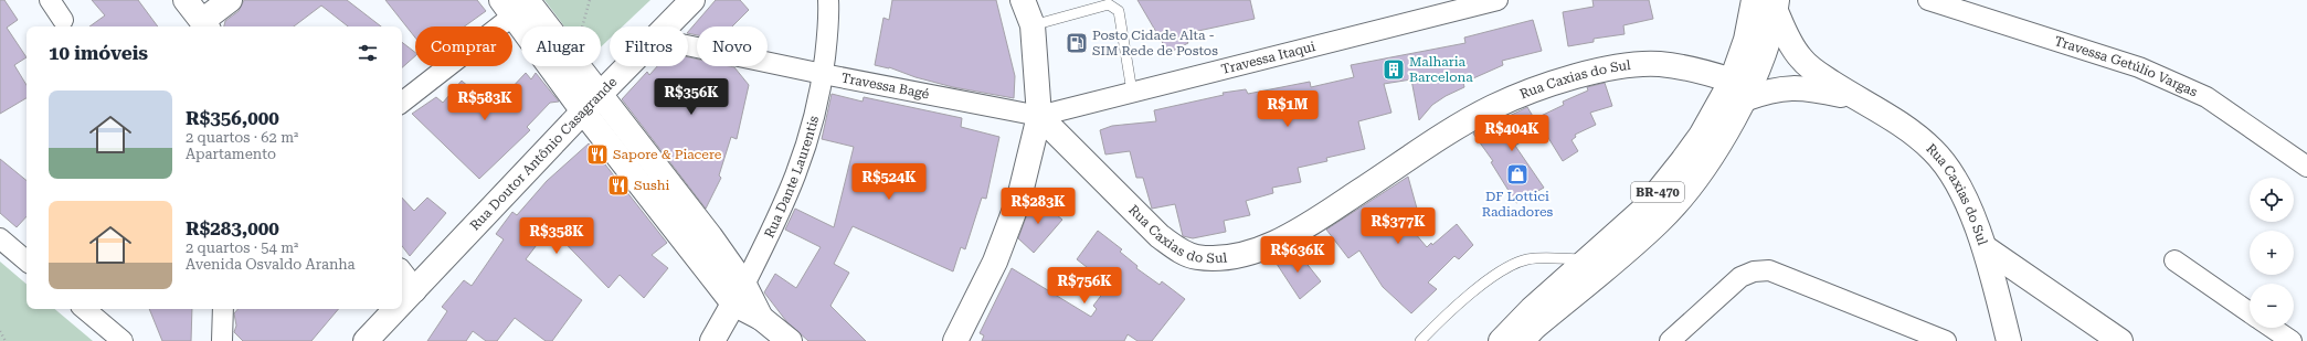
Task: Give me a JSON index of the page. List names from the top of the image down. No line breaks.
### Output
{"streets":{"main road":["Rua Caxias do Sul","Rua Doutor Antônio Casagrande","Rua Dante Laurentis","BR-470"],"street":["Travessa Itaqui","Travessa Getúlio Vargas","Travessa Bagé"]},"crossings":[["Travessa Itaqui","Rua Caxias do Sul"],["Travessa Itaqui","Travessa Bagé"],["Rua Caxias do Sul","Travessa Bagé"],["Rua Caxias do Sul","BR-470"],["Travessa Bagé","Rua Dante Laurentis"]],"places":{"fuel station":["Posto Cidade Alta - SIM Rede de Postos"],"building":["Malharia Barcelona"],"restaurant":["Sapore & Piacere","Sushi"],"shop":["DF Lottici Radiadores"]},"page":{"chip":["Comprar","Alugar","Filtros","Novo"],"heading":"10 imóveis","price":["R$356K","R$583K","R$1M","R$404K","R$524K","R$283K","R$377K","R$358K","R$636K","R$756K"],"list":[{"name":"R$356,000","note":"2 quartos · 62 m² · Apartamento"},{"name":"R$283,000","note":"2 quartos · 54 m² · Avenida Osvaldo Aranha"}],"map_buttons":["+","−"]}}
